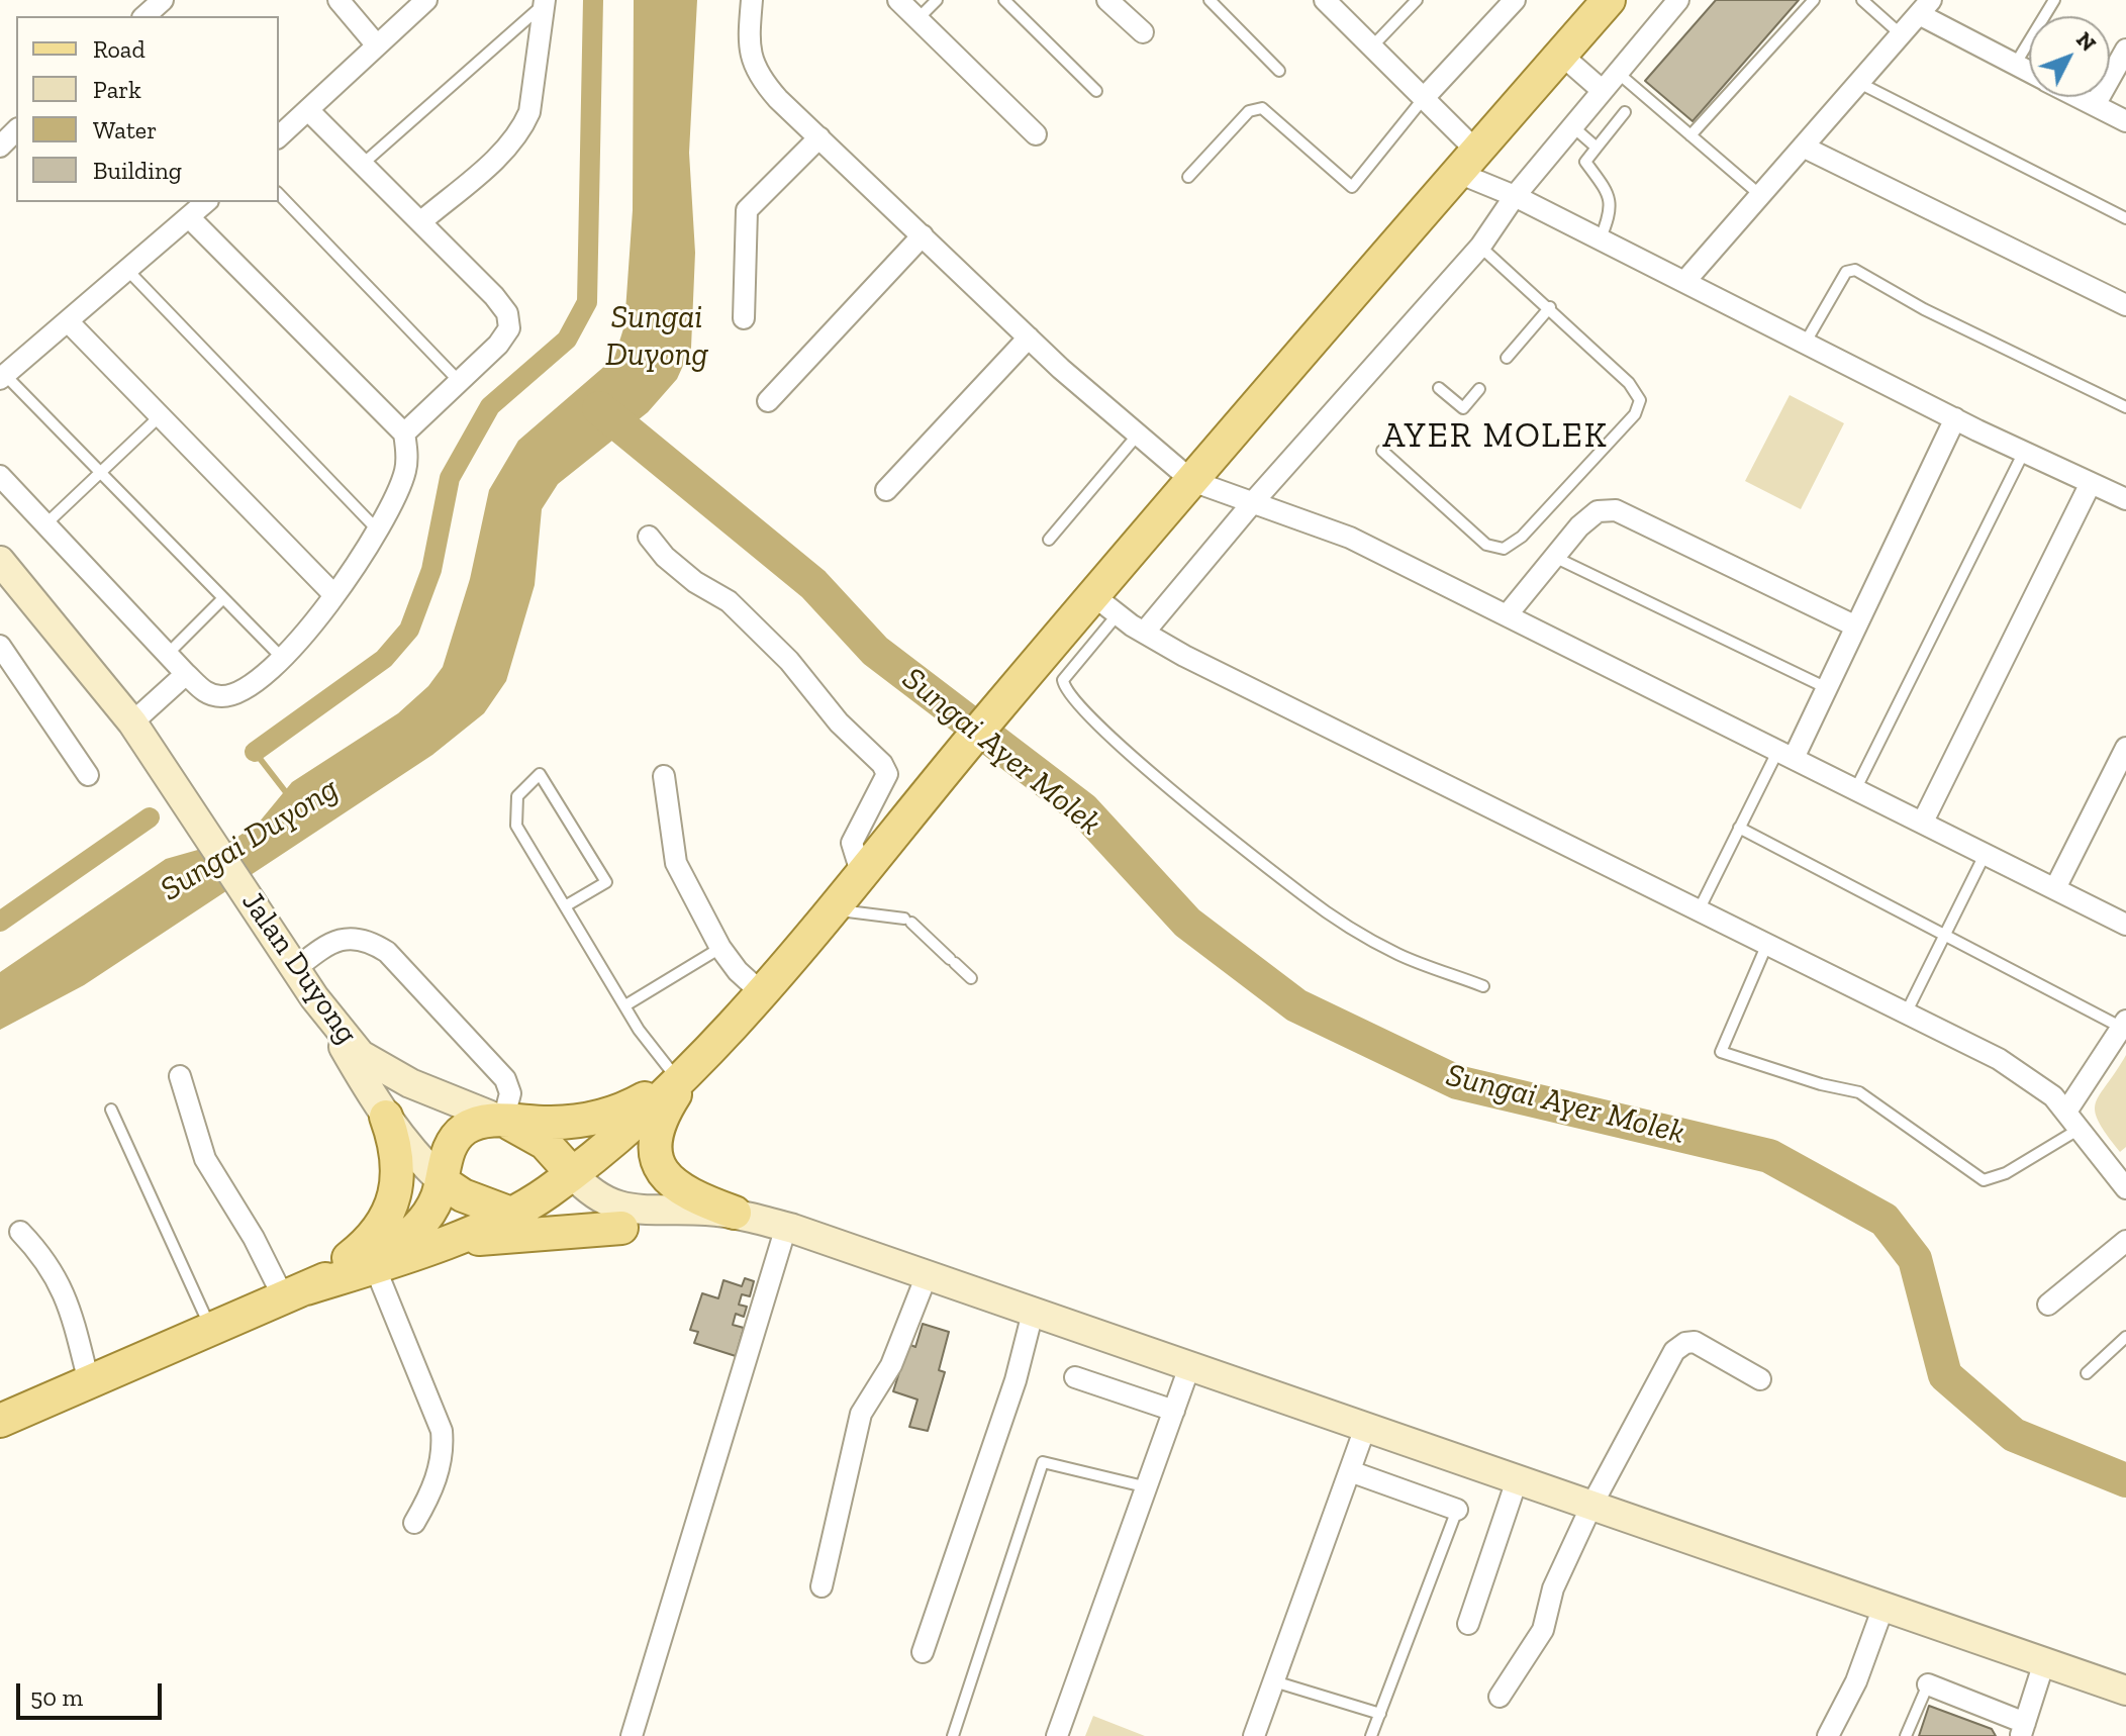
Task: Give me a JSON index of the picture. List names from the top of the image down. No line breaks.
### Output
{"streets":{"main road":["Jalan Duyong"]},"districts":["AYER MOLEK"],"water":["Sungai Duyong","Sungai Ayer Molek"],"legend":["Road","Park","Water","Building"],"scale_bar":"50 m","north":"top right"}
